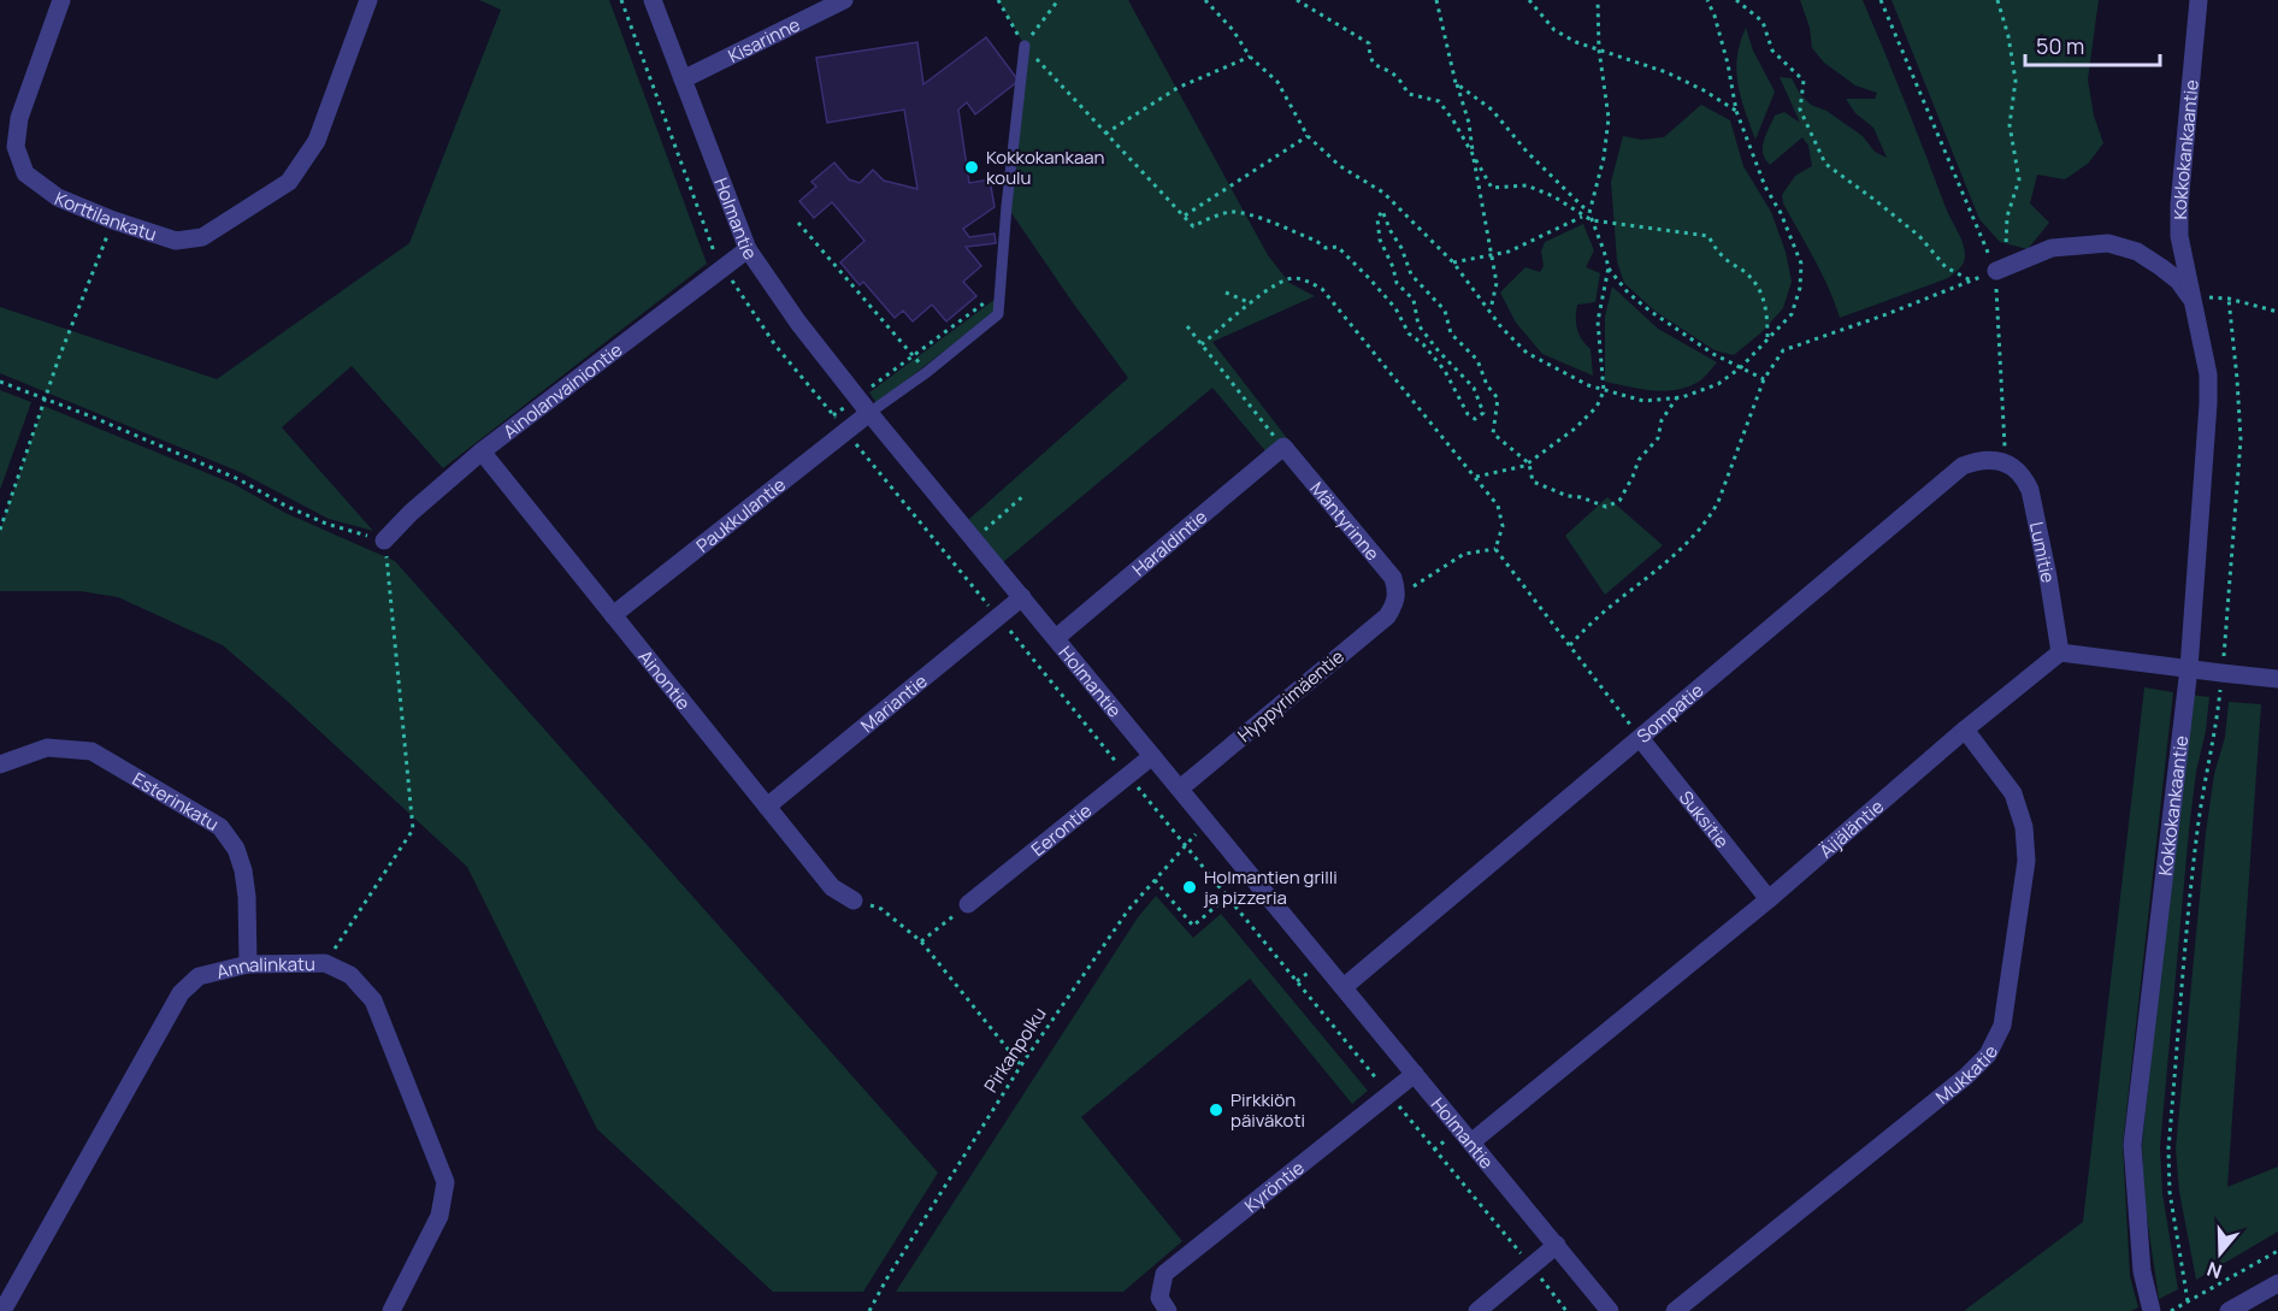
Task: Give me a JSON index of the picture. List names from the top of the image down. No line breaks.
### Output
{"streets":{"street":["Kisarinne","Kokkokankaantie","Korttilankatu","Holmantie","Ainolanvainiontie","Paukkulantie","Mäntyrinne","Haraldintie","Lumitie","Ainontie","Hyppyrimäentie","Mariantie","Sompatie","Esterinkatu","Suksitie","Äijäläntie","Eerontie","Annalinkatu","Mukkatie","Kyröntie"],"path":["Pirkanpolku"]},"crossings":[["Kisarinne","Holmantie"],["Holmantie","Ainolanvainiontie"],["Holmantie","Paukkulantie"],["Holmantie","Haraldintie"],["Holmantie","Hyppyrimäentie"],["Holmantie","Mariantie"],["Holmantie","Sompatie"],["Holmantie","Äijäläntie"],["Holmantie","Eerontie"],["Holmantie","Pirkanpolku"],["Holmantie","Kyröntie"],["Ainolanvainiontie","Ainontie"],["Paukkulantie","Ainontie"],["Mäntyrinne","Haraldintie"],["Mäntyrinne","Hyppyrimäentie"],["Lumitie","Sompatie"],["Lumitie","Äijäläntie"],["Ainontie","Mariantie"],["Sompatie","Suksitie"],["Esterinkatu","Annalinkatu"],["Suksitie","Äijäläntie"],["Äijäläntie","Mukkatie"]],"places":["Kokkokankaan koulu","Holmantien grilli ja pizzeria","Pirkkiön päiväkoti"],"scale_bar":"50 m","north":"bottom"}
